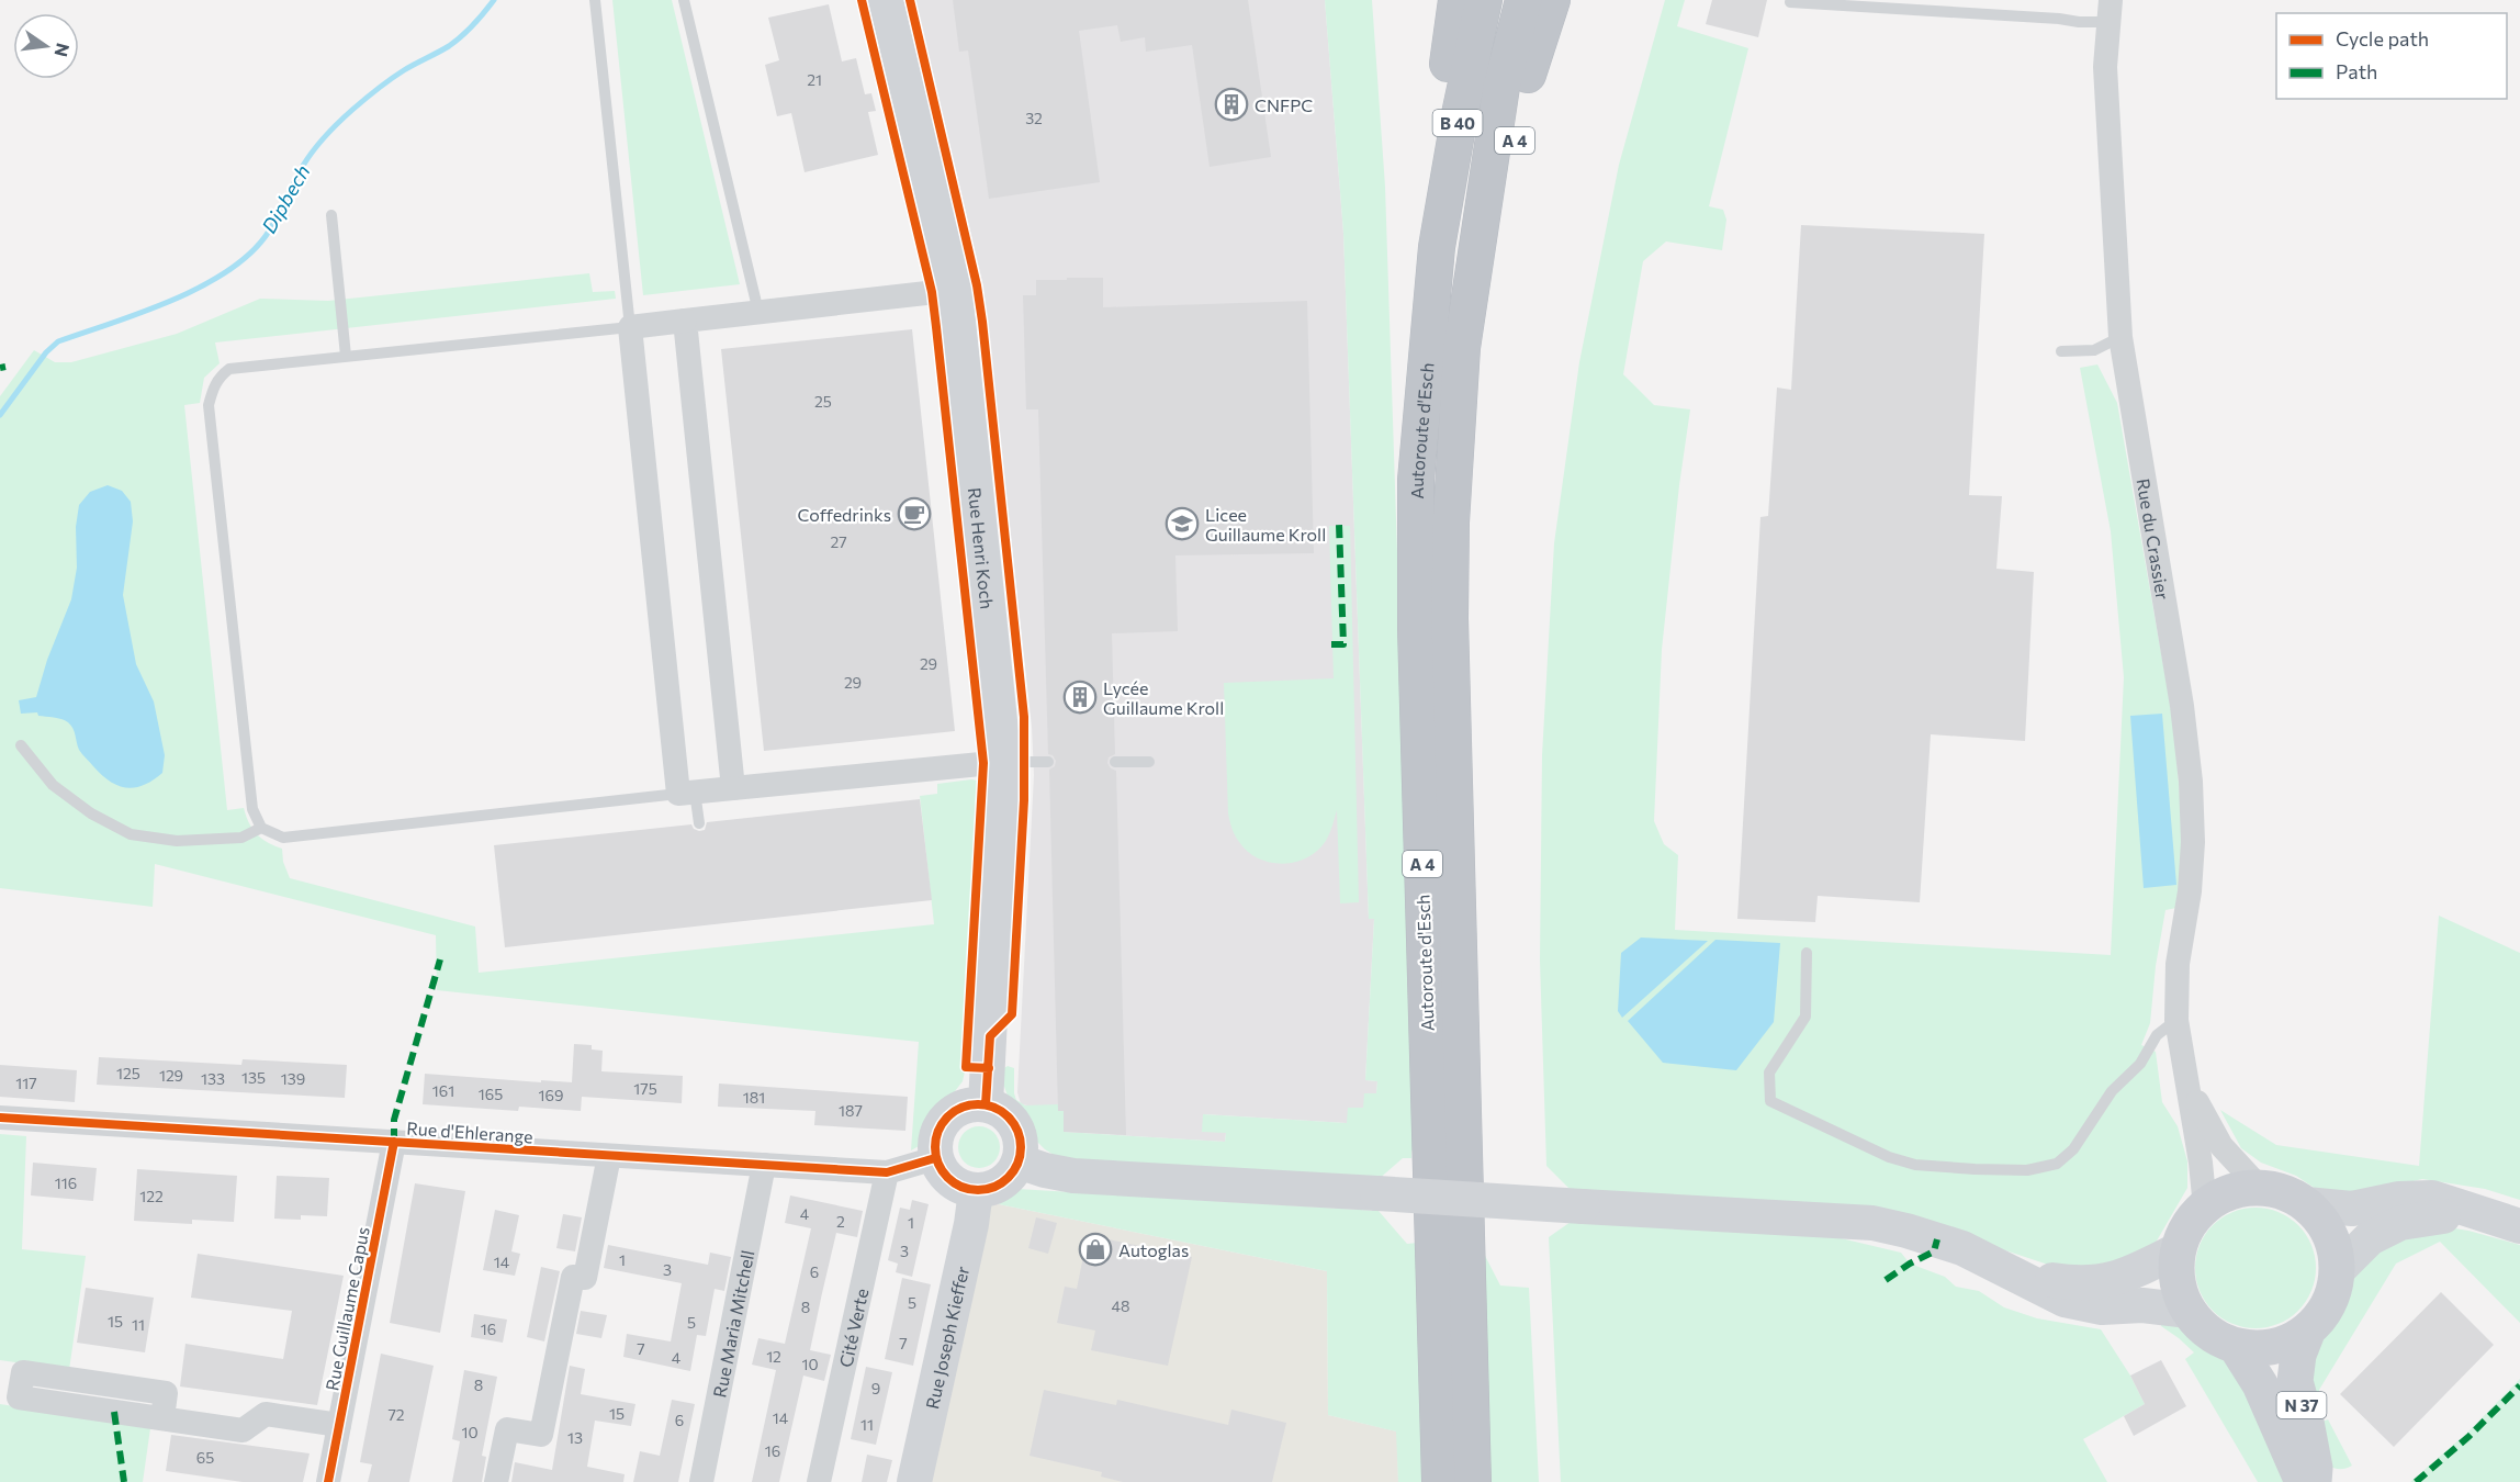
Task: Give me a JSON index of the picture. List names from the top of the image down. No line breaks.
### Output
{"streets":{"highway":["B 40","A 4","Autoroute d'Esch"],"main road":["Rue Henri Koch","Rue Joseph Kieffer","N 37"],"street":["Rue du Crassier","Rue d'Ehlerange","Rue Guillaume Capus","Rue Maria Mitchell","Cité Verte"]},"crossings":[["B 40","A 4"],["B 40","Autoroute d'Esch"],["A 4","Autoroute d'Esch"],["Rue Henri Koch","Rue d'Ehlerange"],["Rue Henri Koch","Rue Joseph Kieffer"],["Rue d'Ehlerange","Rue Guillaume Capus"],["Rue d'Ehlerange","Rue Maria Mitchell"],["Rue d'Ehlerange","Cité Verte"],["Rue d'Ehlerange","Rue Joseph Kieffer"]],"water":["Dipbech"],"places":{"building":["CNFPC","Lycée Guillaume Kroll"],"cafe":["Coffedrinks"],"school or university":["Licee Guillaume Kroll"],"shop":["Autoglas"]},"house_numbers":["21","32","25","27","29","29","125","129","135","133","139","117","175","161","165","169","181","187","116","122","4","2","1","3","1","14","3","6","5","48","8","15","5","11","16","7","7","12","4","10","8","9","15","72","14","6","11","10","13","16","65"],"legend":["Cycle path","Path"],"north":"right"}
